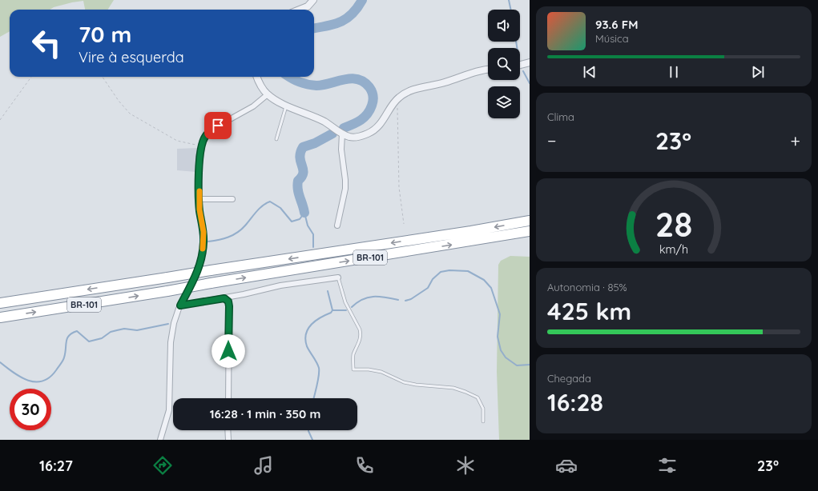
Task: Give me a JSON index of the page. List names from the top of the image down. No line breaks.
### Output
{"streets":{"highway":["BR-101"]},"page":{"turn":["70 m","Vire à esquerda"],"song":["93.6 FM","Música"],"tile":["Clima",["Autonomia · 85%","425 km"],["Chegada","16:28"]],"heat":["−","23°","+"],"limit":"30","trip":"16:28 · 1 min · 350 m","tabs":["16:27","23°"],"gauge":["28","km/h"]}}
